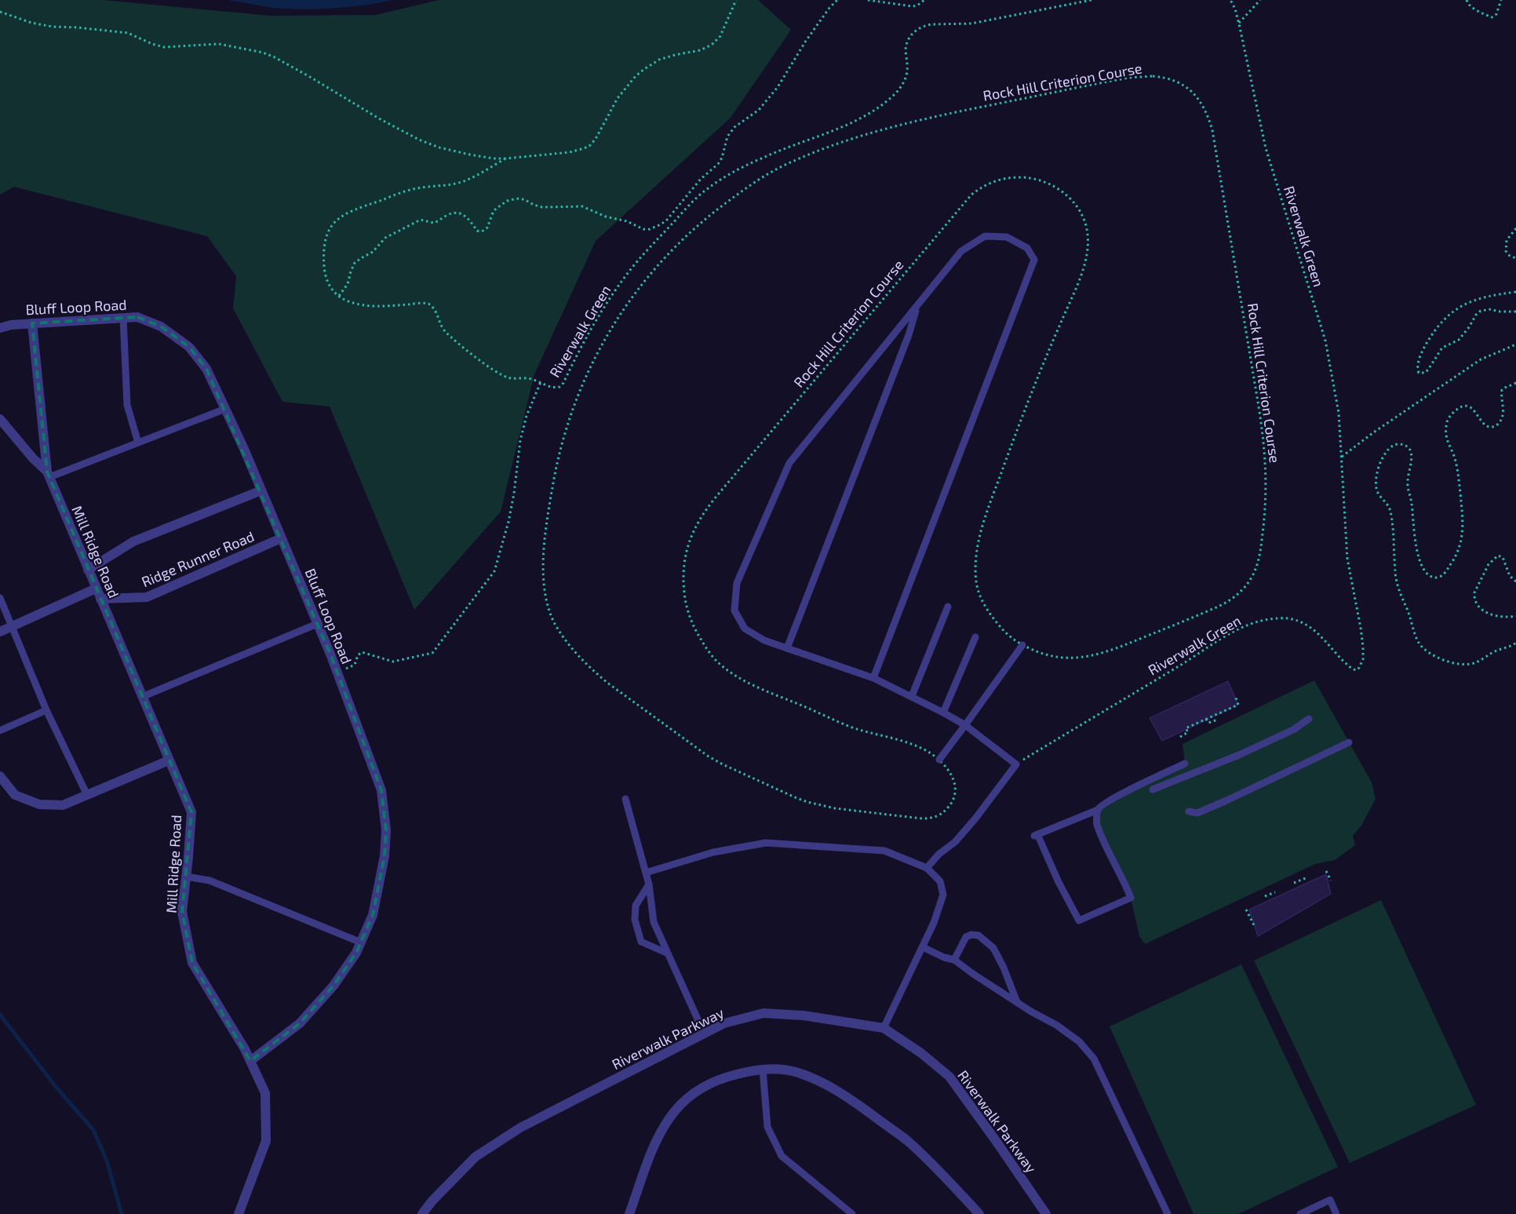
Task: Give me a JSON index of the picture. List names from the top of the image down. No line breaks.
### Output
{"streets":{"street":["Bluff Loop Road","Mill Ridge Road","Ridge Runner Road","Riverwalk Parkway"],"path":["Rock Hill Criterion Course","Riverwalk Green"]},"crossings":[["Bluff Loop Road","Mill Ridge Road"],["Bluff Loop Road","Ridge Runner Road"],["Mill Ridge Road","Ridge Runner Road"]]}
